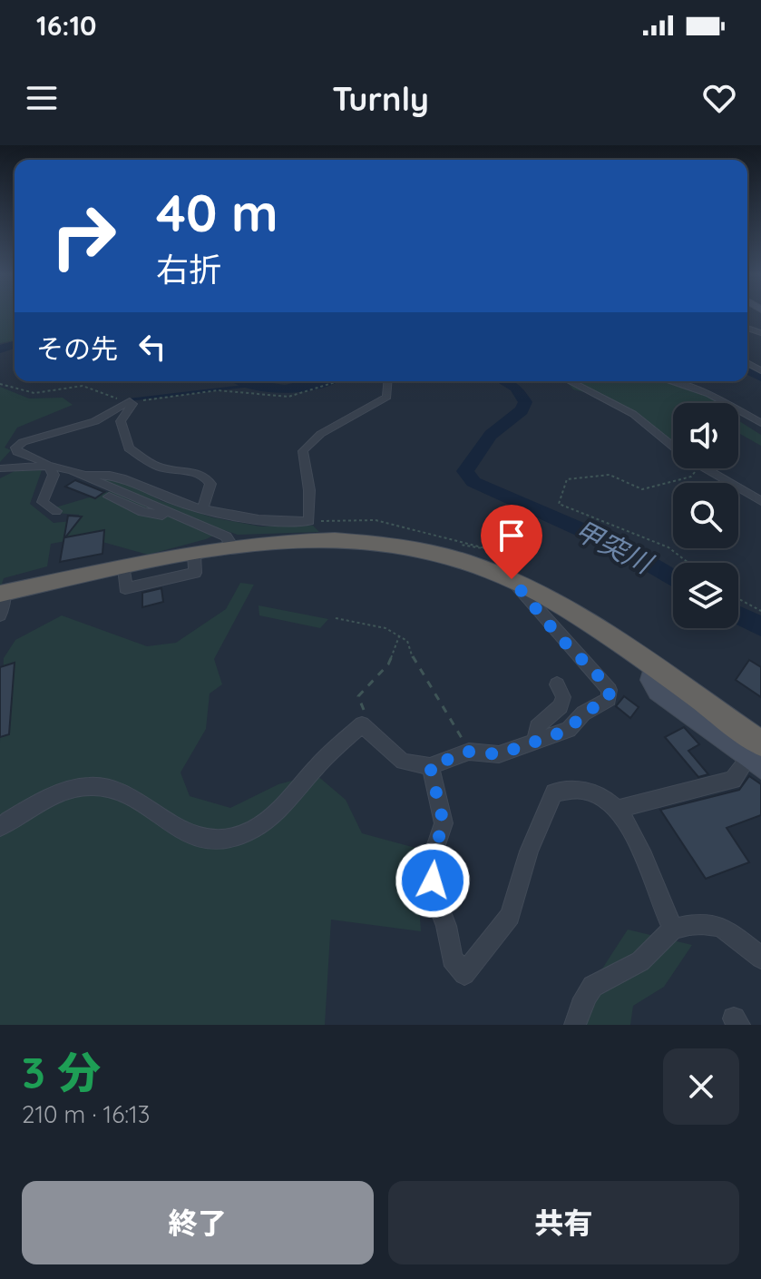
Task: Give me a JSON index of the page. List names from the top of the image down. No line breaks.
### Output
{"water":["甲突川"],"page":{"status":"16:10","header":"Turnly","turn":["40 m","右折"],"then":"その先","heading":["3 分","210 m · 16:13"],"buttons":["終了","共有"]}}
